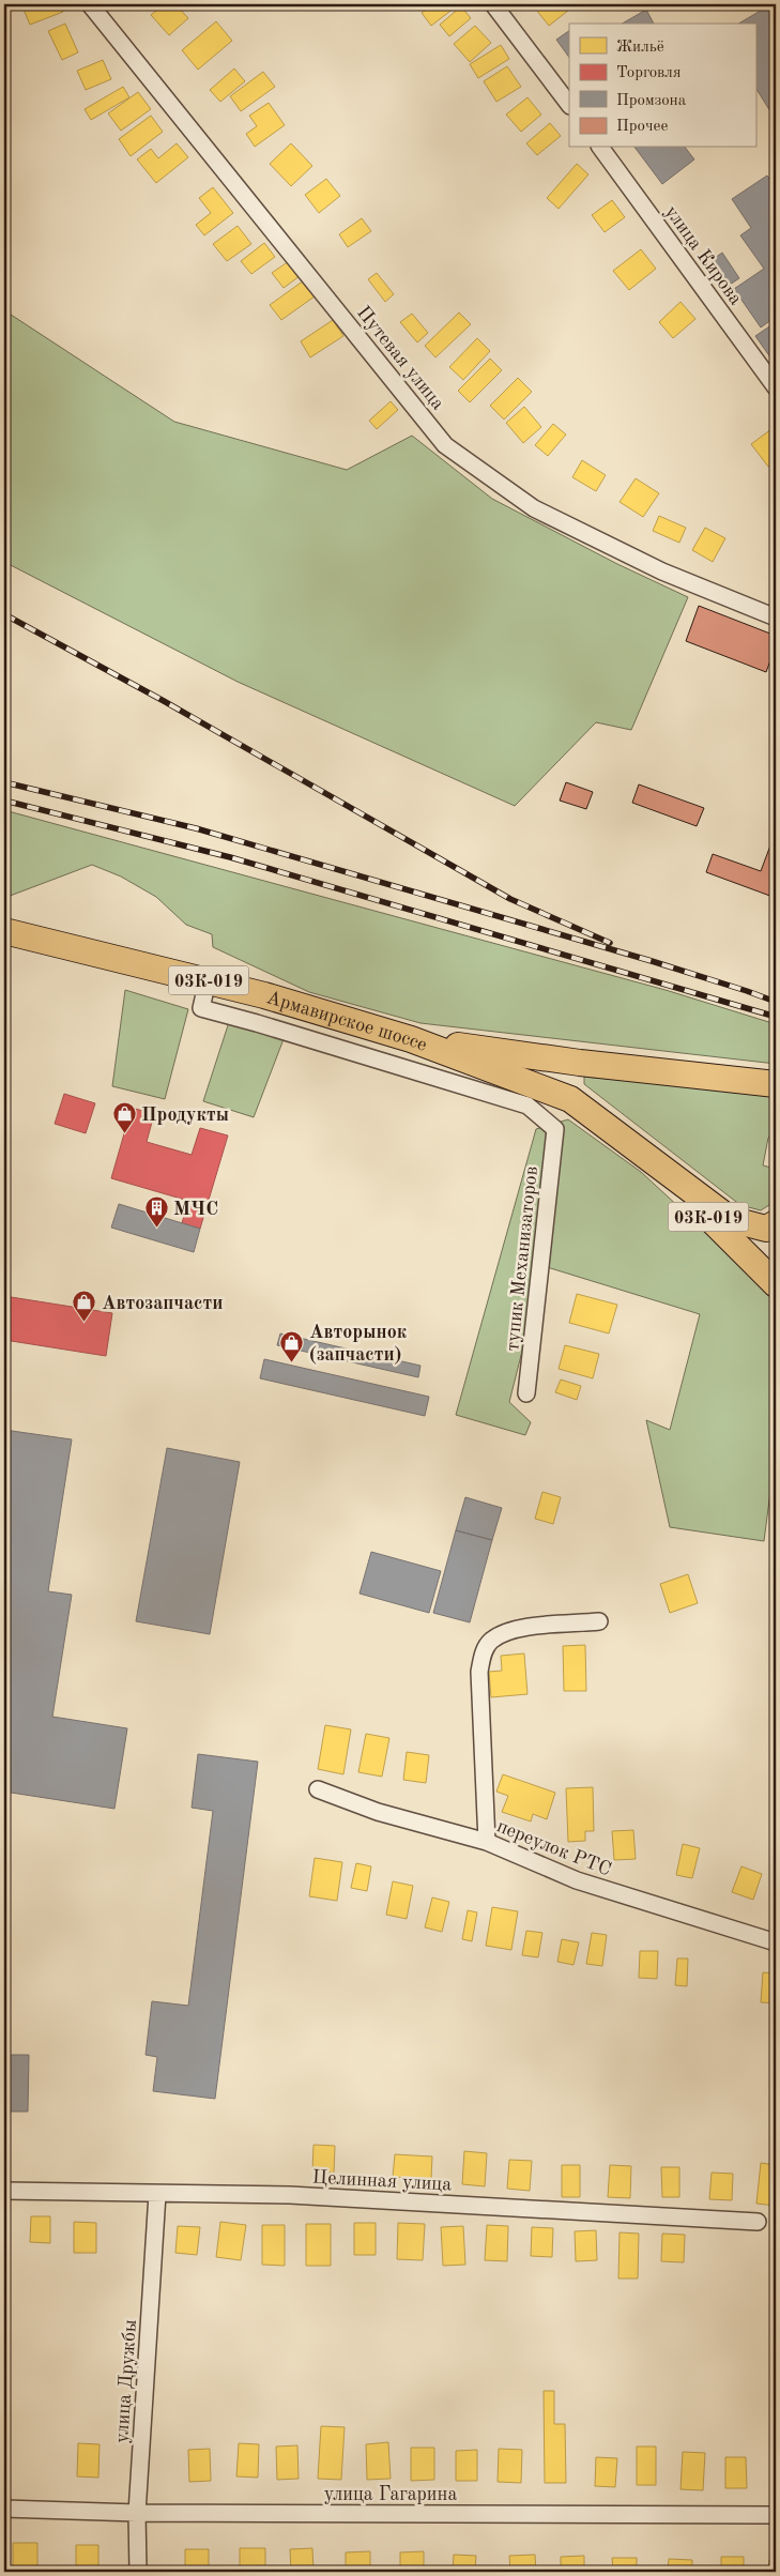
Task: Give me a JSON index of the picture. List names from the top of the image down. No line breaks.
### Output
{"streets":{"main road":["03К-019","Армавирское шоссе"],"street":["улица Кирова","Путевая улица","тупик Механизаторов","переулок РТС","Целинная улица","улица Дружбы","улица Гагарина"]},"crossings":[["03К-019","Армавирское шоссе"],["Армавирское шоссе","тупик Механизаторов"],["Целинная улица","улица Дружбы"],["улица Дружбы","улица Гагарина"]],"places":{"shop":["Продукты","Автозапчасти","Авторынок (запчасти)"],"building":["МЧС"]},"legend":["Жильё","Торговля","Промзона","Прочее"]}
